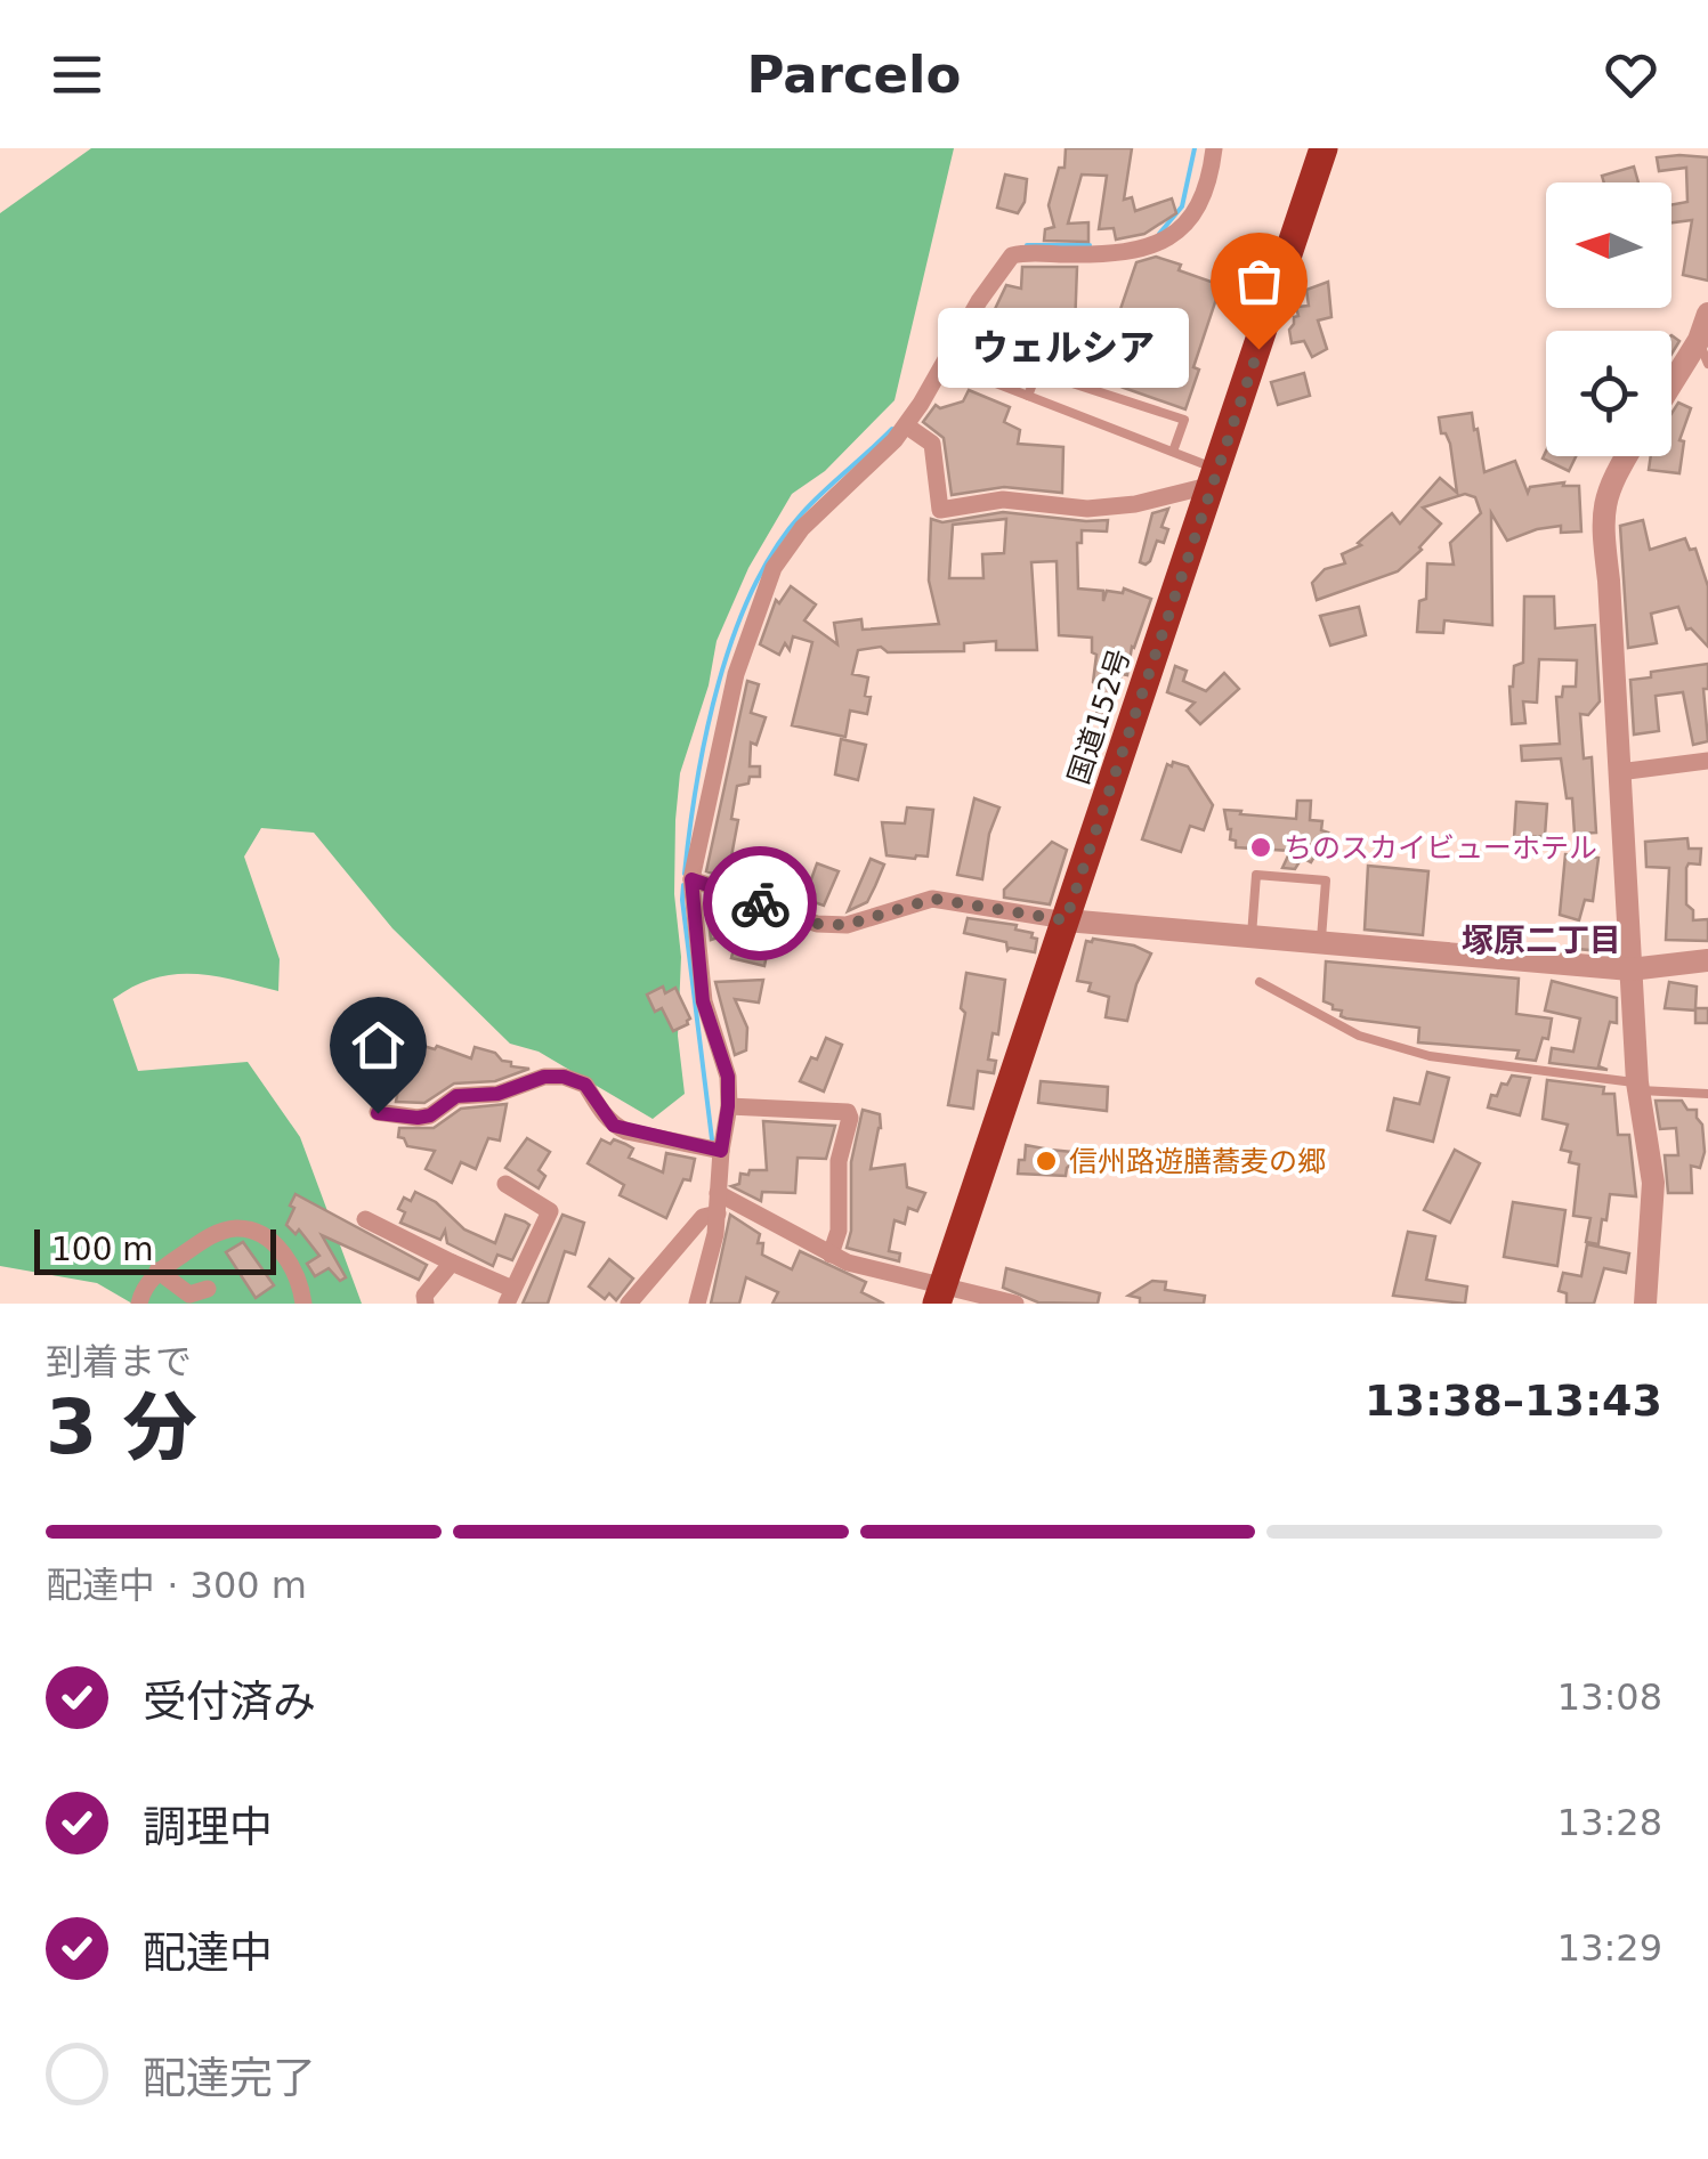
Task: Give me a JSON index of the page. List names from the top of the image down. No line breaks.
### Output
{"streets":{"highway":["国道152号"]},"districts":["塚原二丁目"],"places":["ウェルシア","ちのスカイビューホテル","信州路遊膳蕎麦の郷"],"scale_bar":"100 m","north":"left","page":{"header":"Parcelo","bubble":"ウェルシア","scale":"100 m","heading":["3 分","到着まで","13:38–13:43"],"bar":"配達中 · 300 m","list":[["受付済み","13:08"],["調理中","13:28"],["配達中","13:29"],"配達完了"]}}
